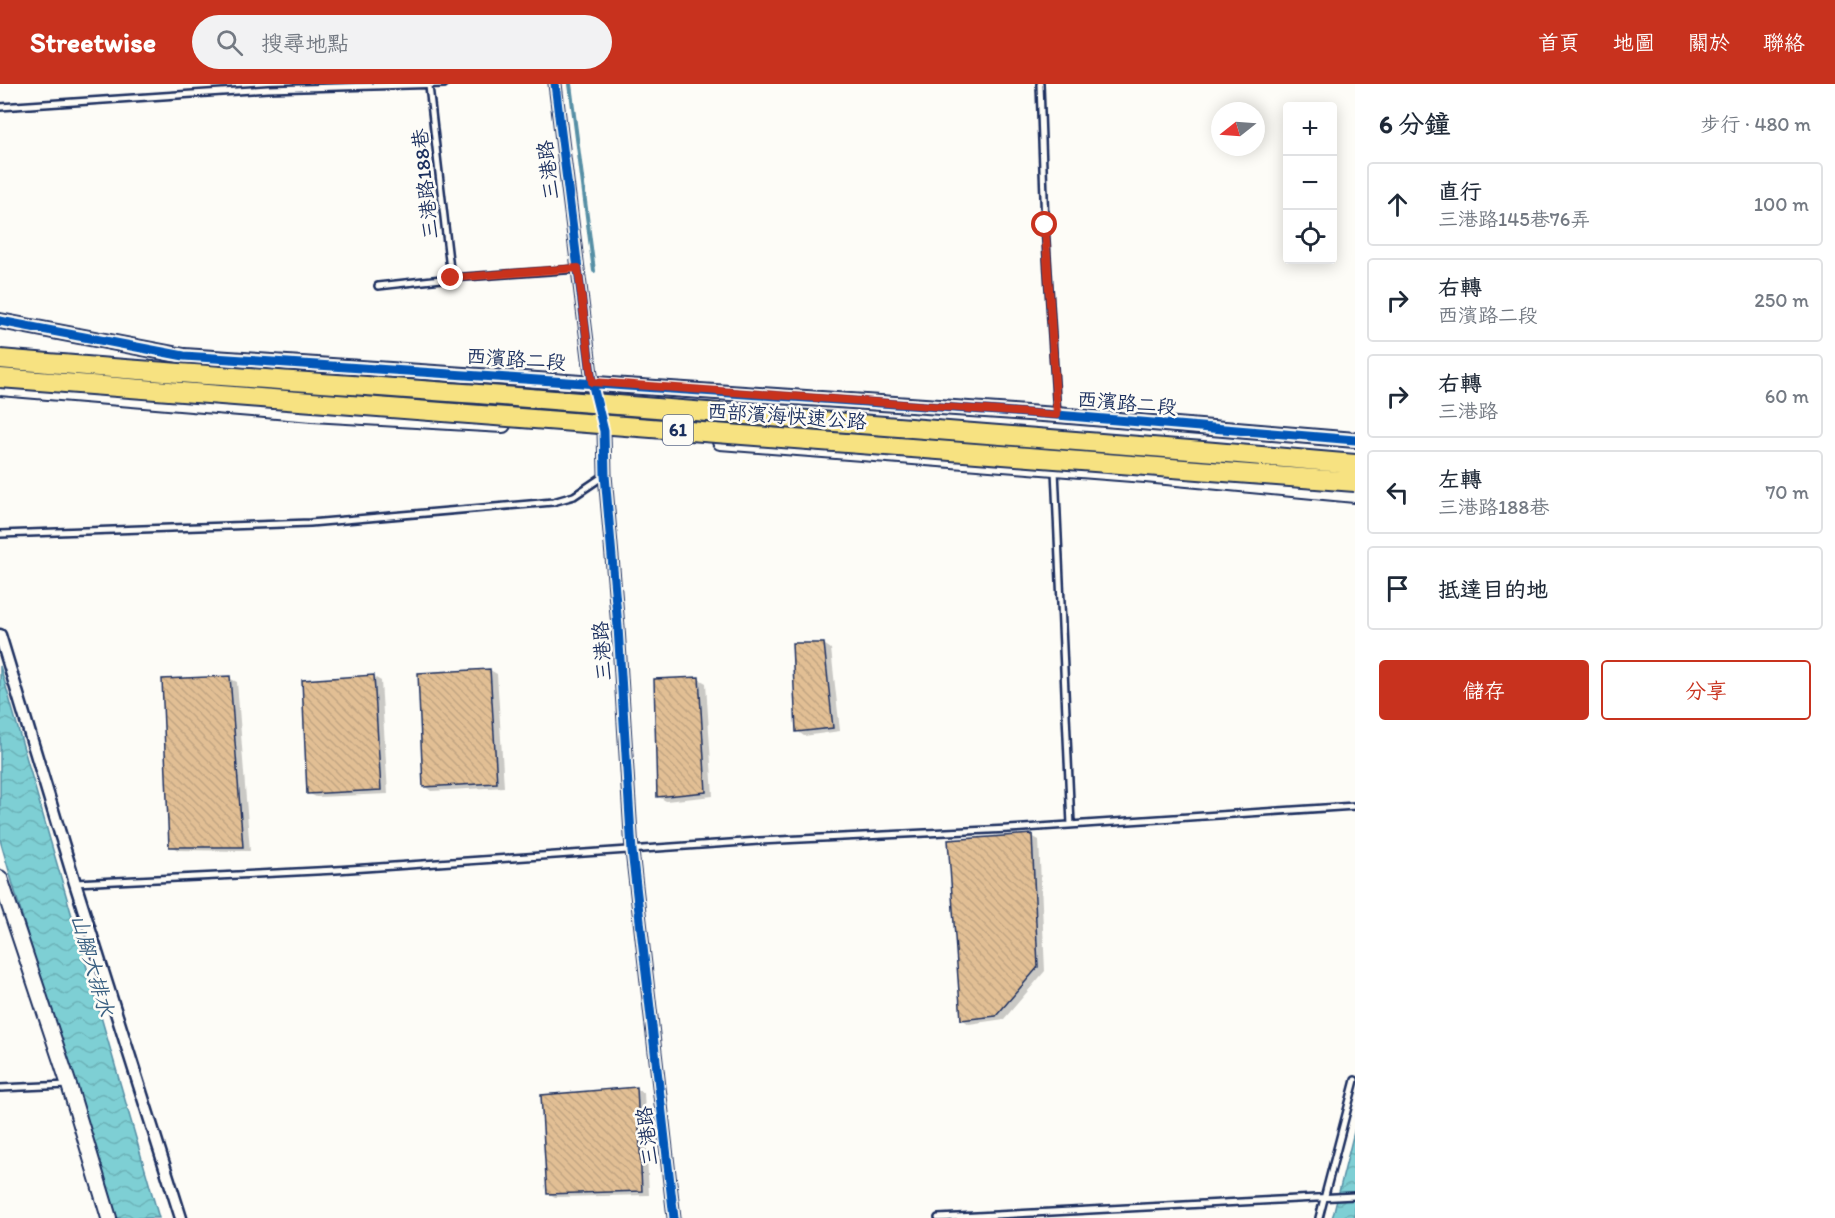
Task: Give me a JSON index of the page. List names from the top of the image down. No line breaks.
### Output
{"streets":{"highway":["西部濱海快速公路","61"],"street":["三港路","西濱路二段"],"lane":["三港路188巷"]},"crossings":[["三港路","西濱路二段"]],"water":["山腳大排水"],"north":"left","page":{"header":"Streetwise","search":"搜尋地點","nav":["首頁","地圖","關於","聯絡"],"heading":["6 分鐘","步行 · 480 m"],"map_buttons":["+","−"],"list":[["直行","三港路145巷76弄","100 m"],["右轉","西濱路二段","250 m"],["右轉","三港路","60 m"],["左轉","三港路188巷","70 m"],"抵達目的地"],"buttons":["儲存","分享"]}}
